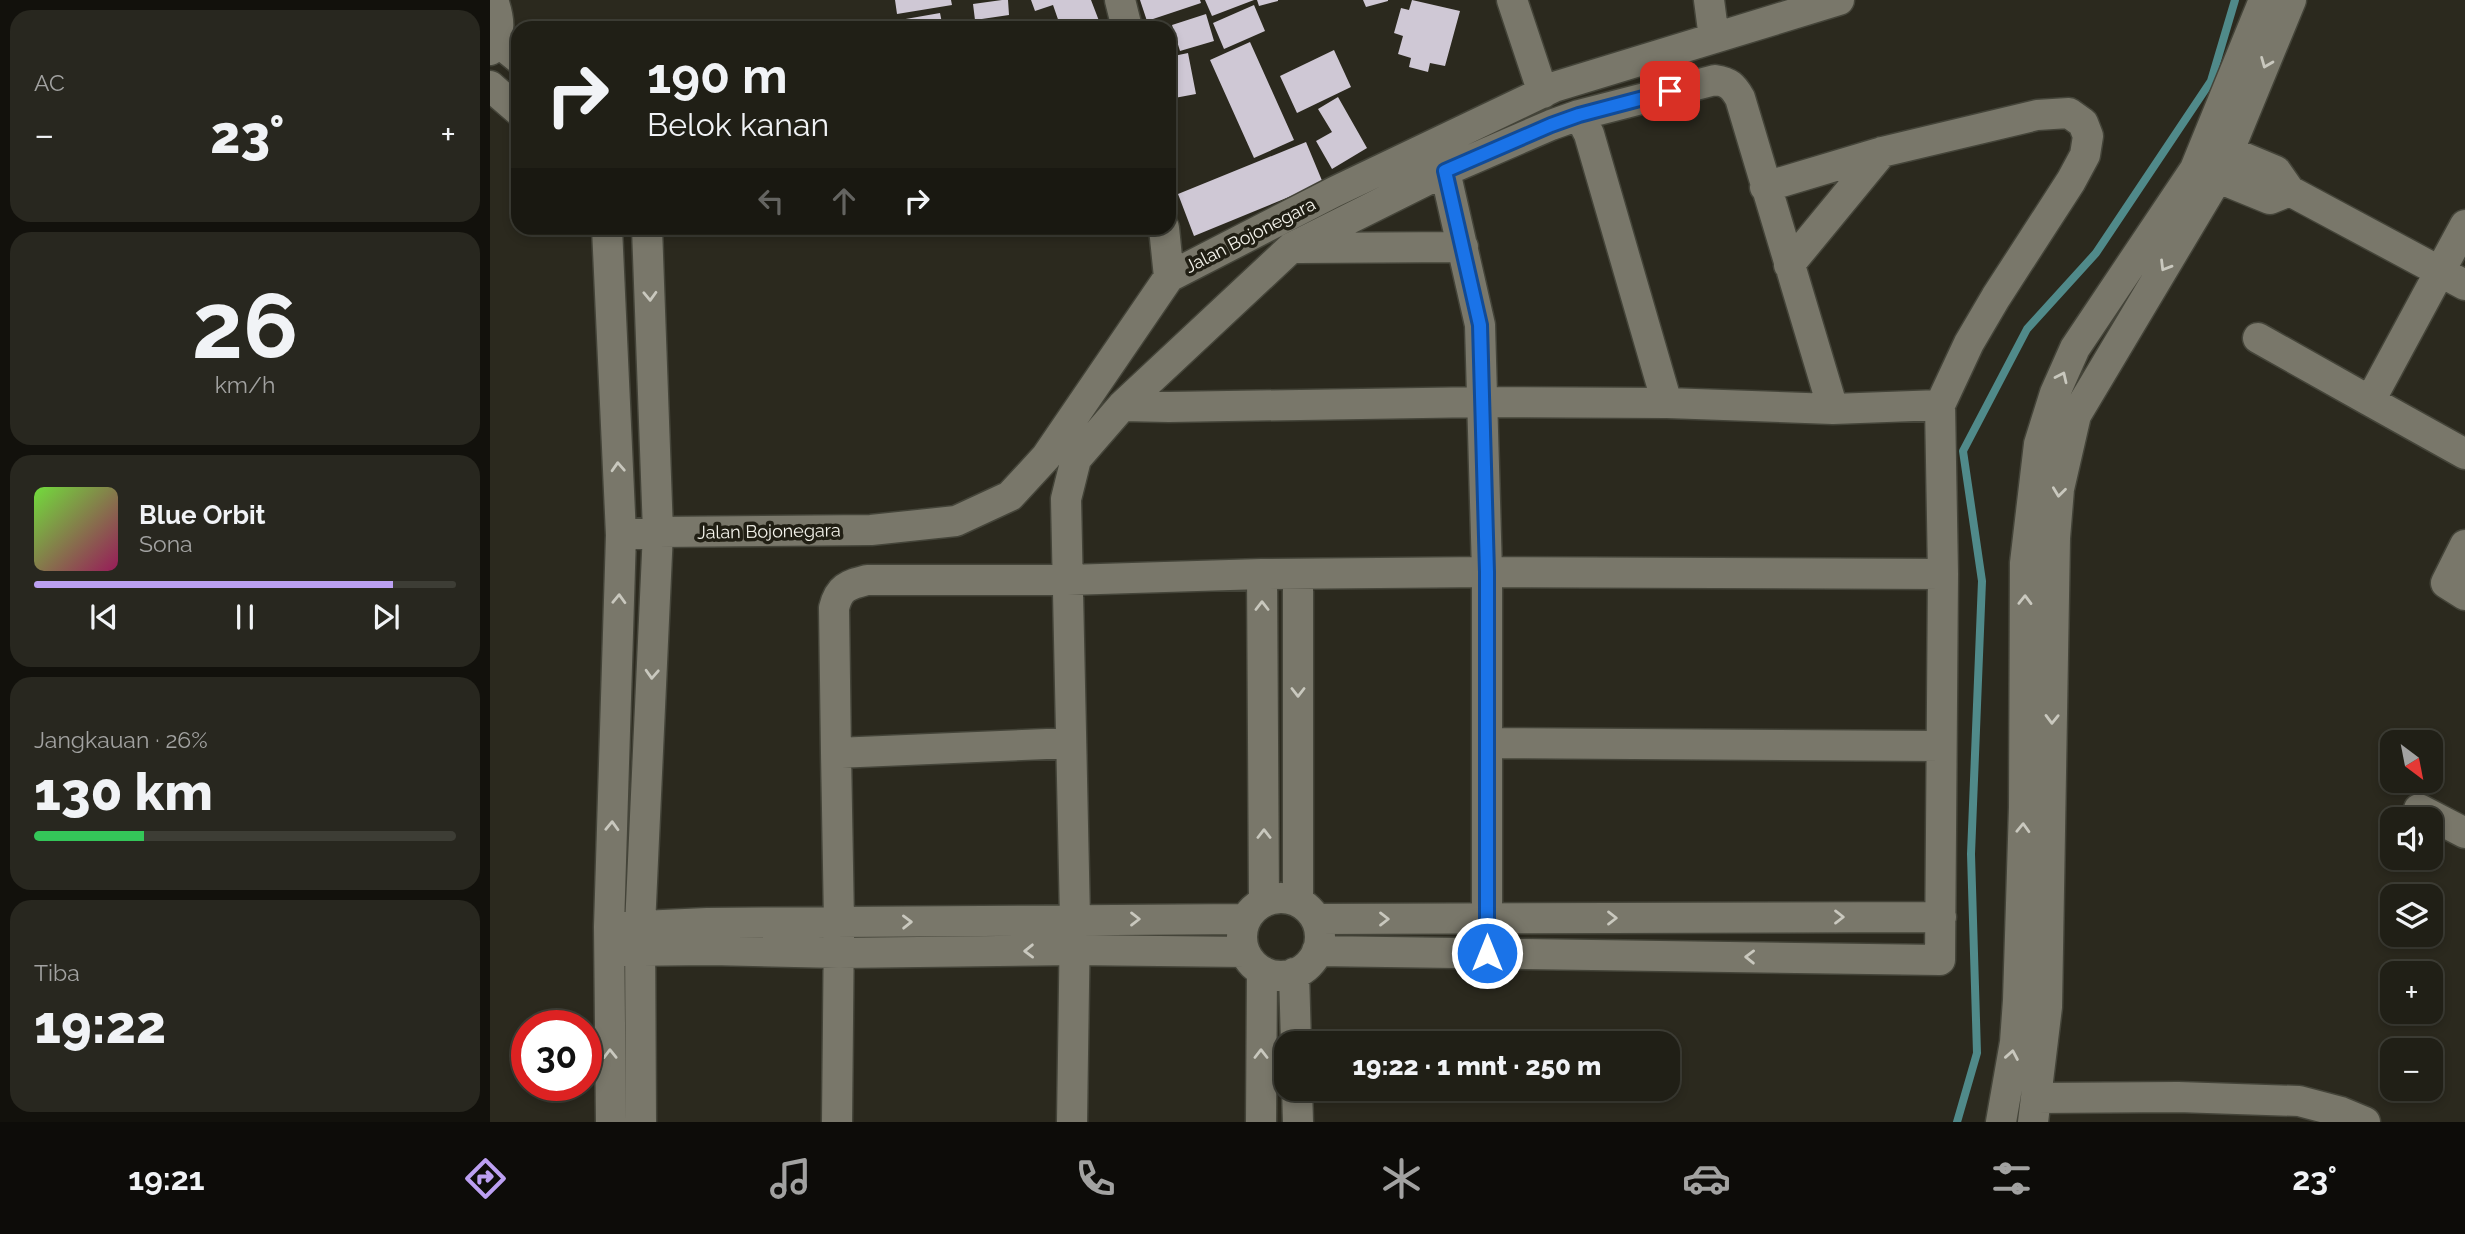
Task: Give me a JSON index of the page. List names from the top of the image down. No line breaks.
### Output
{"streets":{"street":["Jalan Bojonegara"]},"north":"bottom right","page":{"tile":["AC",["26","km/h"],["Jangkauan · 26%","130 km"],["Tiba","19:22"]],"turn":["190 m","Belok kanan"],"heat":["−","23°","+"],"song":["Blue Orbit","Sona"],"map_buttons":["+","−"],"limit":"30","trip":"19:22 · 1 mnt · 250 m","tabs":["19:21","23°"]}}
